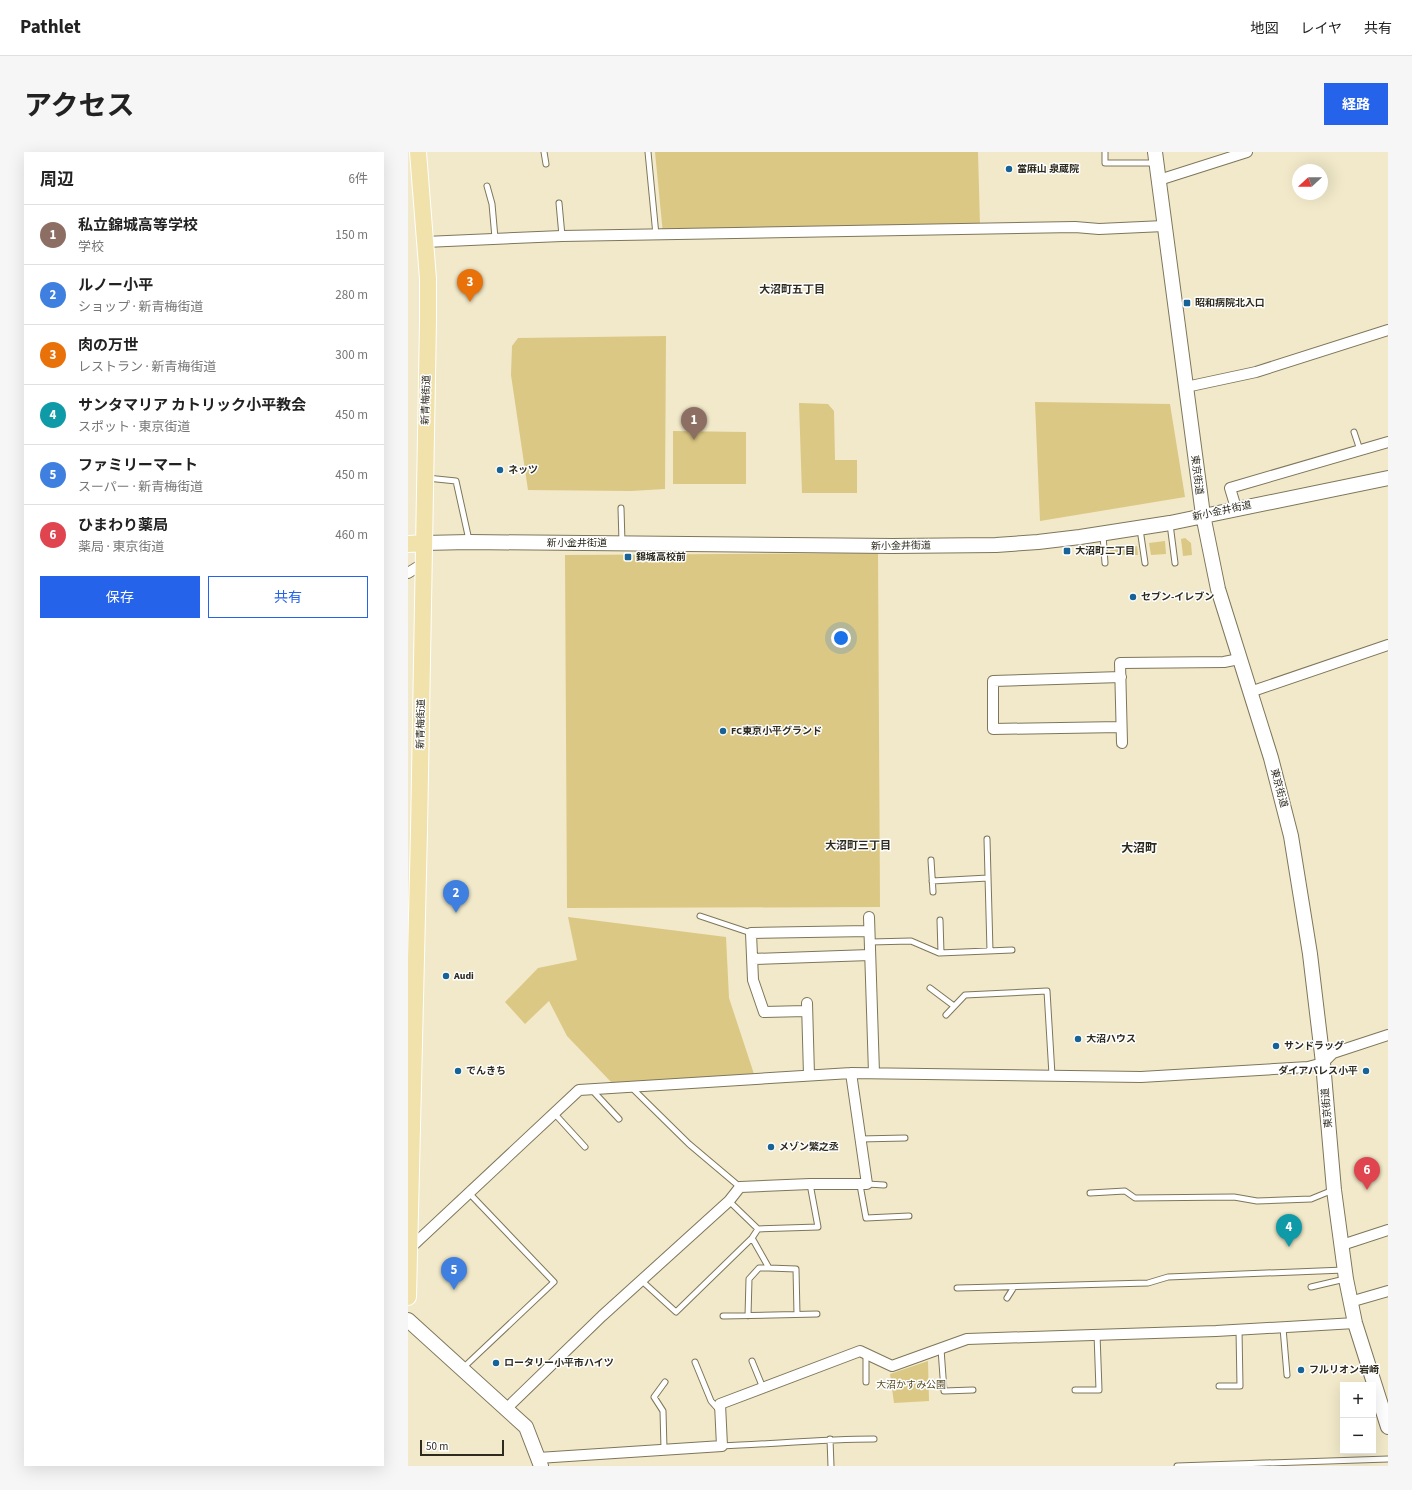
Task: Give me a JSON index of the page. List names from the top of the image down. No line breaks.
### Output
{"streets":{"main road":["新青梅街道","東京街道","新小金井街道"]},"crossings":[["新青梅街道","新小金井街道"],["東京街道","新小金井街道"]],"districts":["大沼町五丁目","大沼町三丁目","大沼町"],"parks":["大沼かすみ公園"],"places":{"other":["當麻山 泉蔵院","ネッツ","セブン-イレブン","FC東京小平グランド","Audi","大沼ハウス","サンドラッグ","でんきち","ダイアパレス小平","メゾン繁之丞","ロータリー小平市ハイツ","フルリオン岩崎"],"transit":["昭和病院北入口","大沼町二丁目","錦城高校前"]},"scale_bar":"50 m","north":"left","page":{"header":"Pathlet","nav":["地図","レイヤ","共有"],"title":"アクセス","buttons":["経路",["保存","共有"]],"heading":["周辺","6件"],"list":[{"mark":"1","name":"私立錦城高等学校","note":"学校","value":"150 m"},{"mark":"2","name":"ルノー小平","note":"ショップ · 新青梅街道","value":"280 m"},{"mark":"3","name":"肉の万世","note":"レストラン · 新青梅街道","value":"300 m"},{"mark":"4","name":"サンタマリア カトリック小平教会","note":"スポット · 東京街道","value":"450 m"},{"mark":"5","name":"ファミリーマート","note":"スーパー · 新青梅街道","value":"450 m"},{"mark":"6","name":"ひまわり薬局","note":"薬局 · 東京街道","value":"460 m"}],"pins":["3","1","2","6","4","5"],"map_buttons":["+","−"],"scale":"50 m"}}
